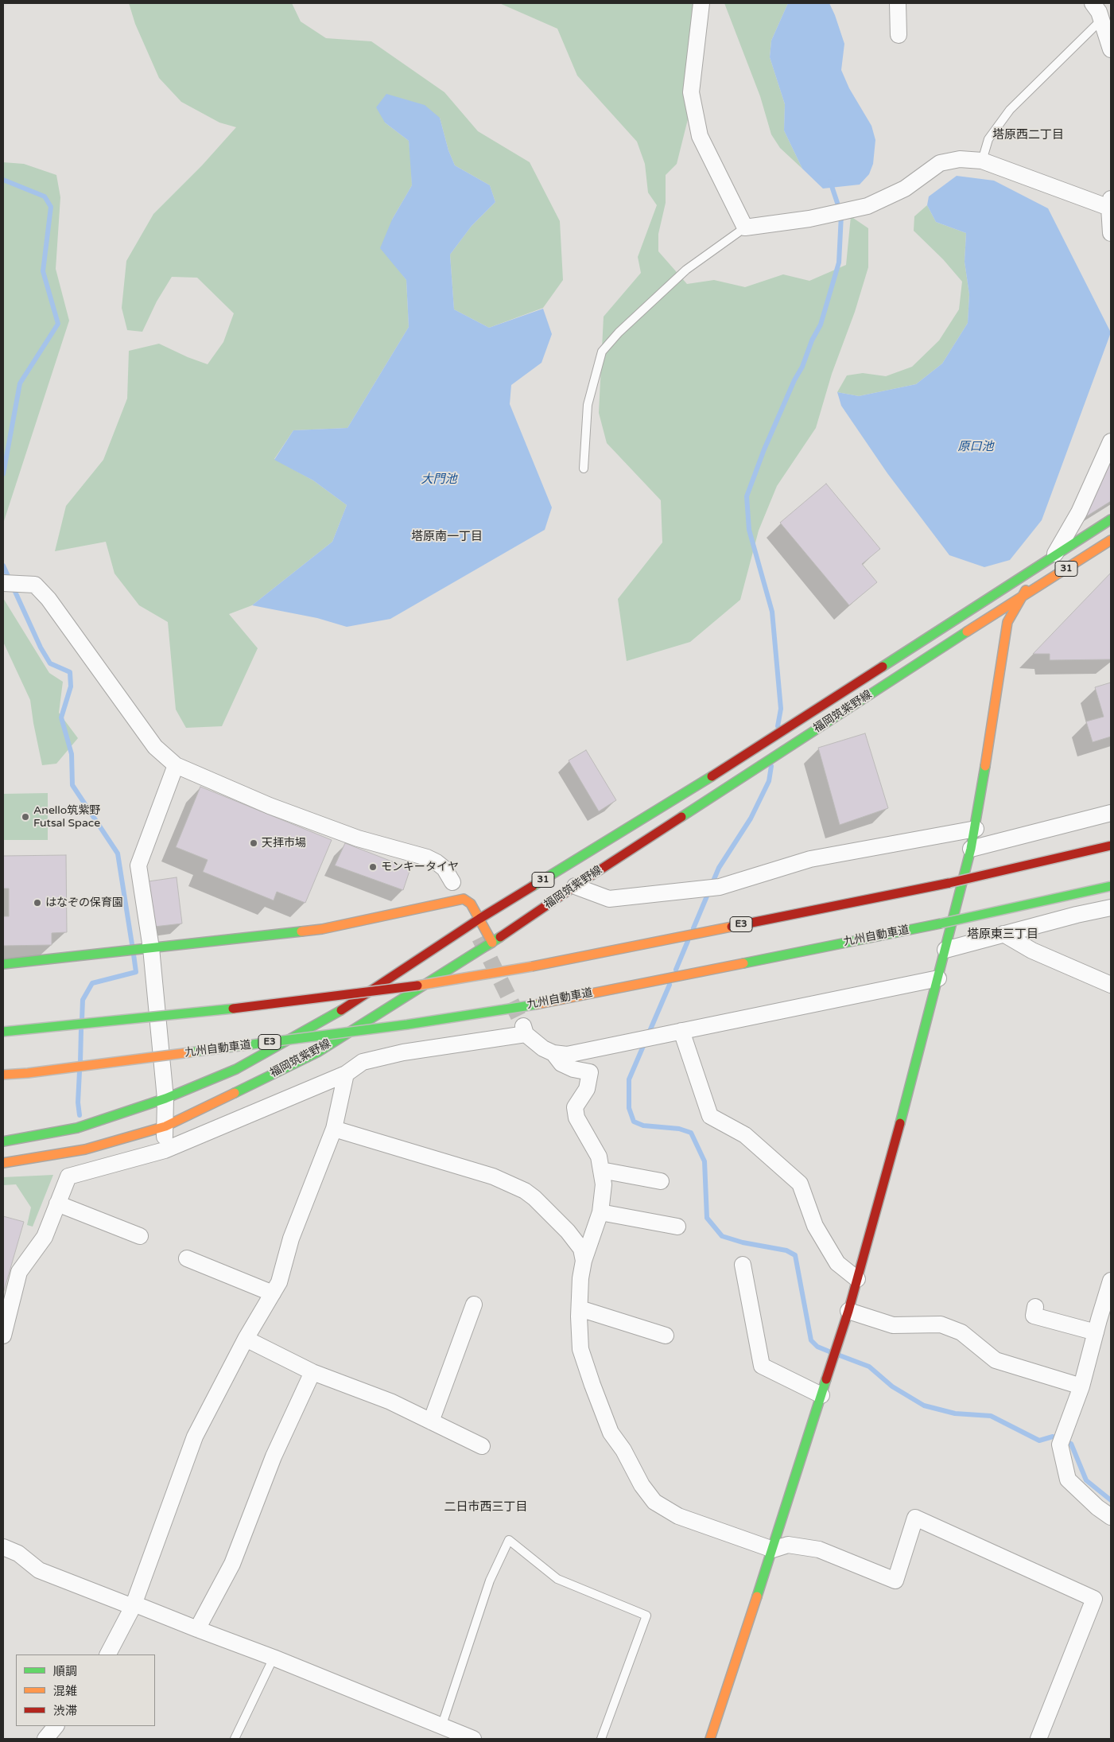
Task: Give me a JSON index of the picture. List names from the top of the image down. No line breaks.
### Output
{"streets":{"main road":["31","福岡筑紫野線","E3","九州自動車道"]},"districts":["塔原西二丁目","塔原南一丁目","塔原東三丁目","二日市西三丁目"],"water":["原口池","大門池"],"places":["Anello筑紫野 Futsal Space","天拝市場","モンキータイヤ","はなぞの保育園"],"legend":["順調","混雑","渋滞"]}
